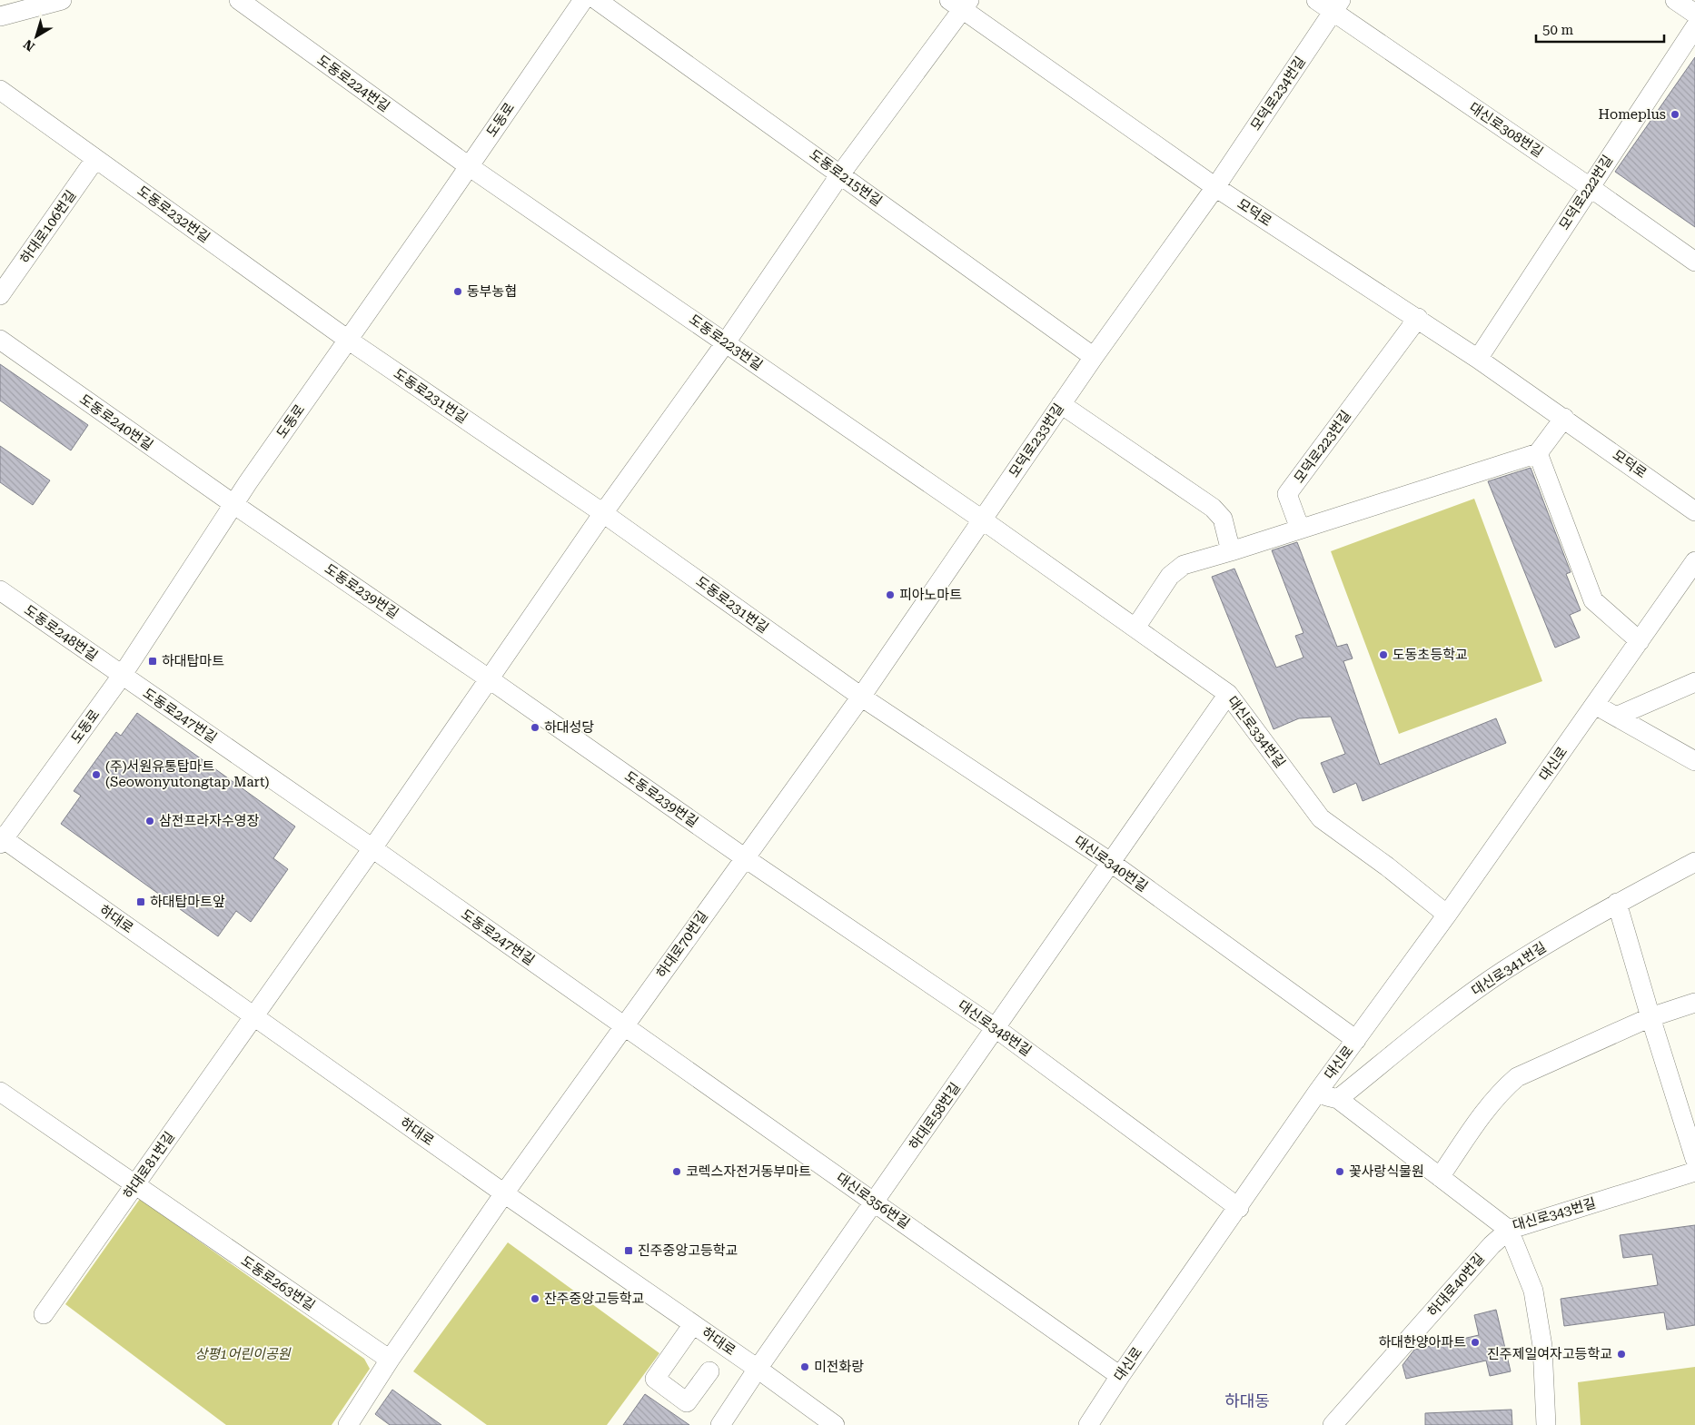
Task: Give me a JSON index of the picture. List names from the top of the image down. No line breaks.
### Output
{"streets":{"street":["도동로224번길","모덕로234번길","도동로","대신로308번길","도동로215번길","모덕로222번길","모덕로","도동로232번길","하대로106번길","도동로223번길","도동로231번길","도동로240번길","모덕로233번길","모덕로223번길","도동로239번길","도동로248번길","도동로247번길","대신로334번길","대신로","대신로340번길","하대로","하대로70번길","대신로341번길","대신로348번길","하대로58번길","하대로81번길","대신로356번길","대신로343번길","도동로263번길","하대로40번길"]},"crossings":[["도동로224번길","도동로"],["도동로224번길","도동로223번길"],["모덕로234번길","대신로308번길"],["모덕로234번길","모덕로"],["모덕로234번길","모덕로233번길"],["도동로","도동로232번길"],["도동로","도동로223번길"],["도동로","도동로231번길"],["도동로","도동로240번길"],["도동로","도동로239번길"],["도동로","도동로248번길"],["도동로","도동로247번길"],["도동로","하대로"],["대신로308번길","모덕로222번길"],["도동로215번길","모덕로233번길"],["모덕로222번길","모덕로"],["모덕로","모덕로233번길"],["모덕로","모덕로223번길"],["도동로232번길","하대로106번길"],["도동로232번길","도동로231번길"],["도동로223번길","모덕로233번길"],["도동로223번길","대신로334번길"],["도동로231번길","모덕로233번길"],["도동로231번길","대신로340번길"],["도동로231번길","하대로70번길"],["도동로240번길","도동로239번길"],["모덕로233번길","대신로334번길"],["모덕로233번길","대신로340번길"],["모덕로233번길","하대로70번길"],["도동로239번길","하대로70번길"],["도동로239번길","대신로348번길"],["도동로248번길","도동로247번길"],["도동로247번길","하대로70번길"],["도동로247번길","대신로356번길"],["대신로334번길","대신로"],["대신로334번길","하대로58번길"],["대신로","대신로340번길"],["대신로","대신로348번길"],["대신로","대신로356번길"],["대신로","대신로343번길"],["대신로340번길","하대로70번길"],["대신로340번길","하대로58번길"],["하대로","하대로70번길"],["하대로","하대로58번길"],["하대로","하대로81번길"],["하대로70번길","대신로348번길"],["하대로70번길","대신로356번길"],["대신로341번길","대신로343번길"],["대신로348번길","하대로58번길"],["하대로58번길","대신로356번길"],["하대로81번길","도동로263번길"],["대신로343번길","하대로40번길"]],"districts":["하대동"],"parks":["상평1어린이공원"],"places":{"other":["Homeplus","동부농협","피아노마트","도동초등학교","하대성당","(주)서원유통탑마트 (Seowonyutongtap Mart)","삼전프라자수영장","코렉스자전거동부마트","꽃사랑식물원","잔주중앙고등학교","하대한양아파트","진주제일여자고등학교","미전화랑"],"transit":["하대탑마트","하대탑마트앞","진주중앙고등학교"]},"scale_bar":"50 m","north":"bottom left"}
